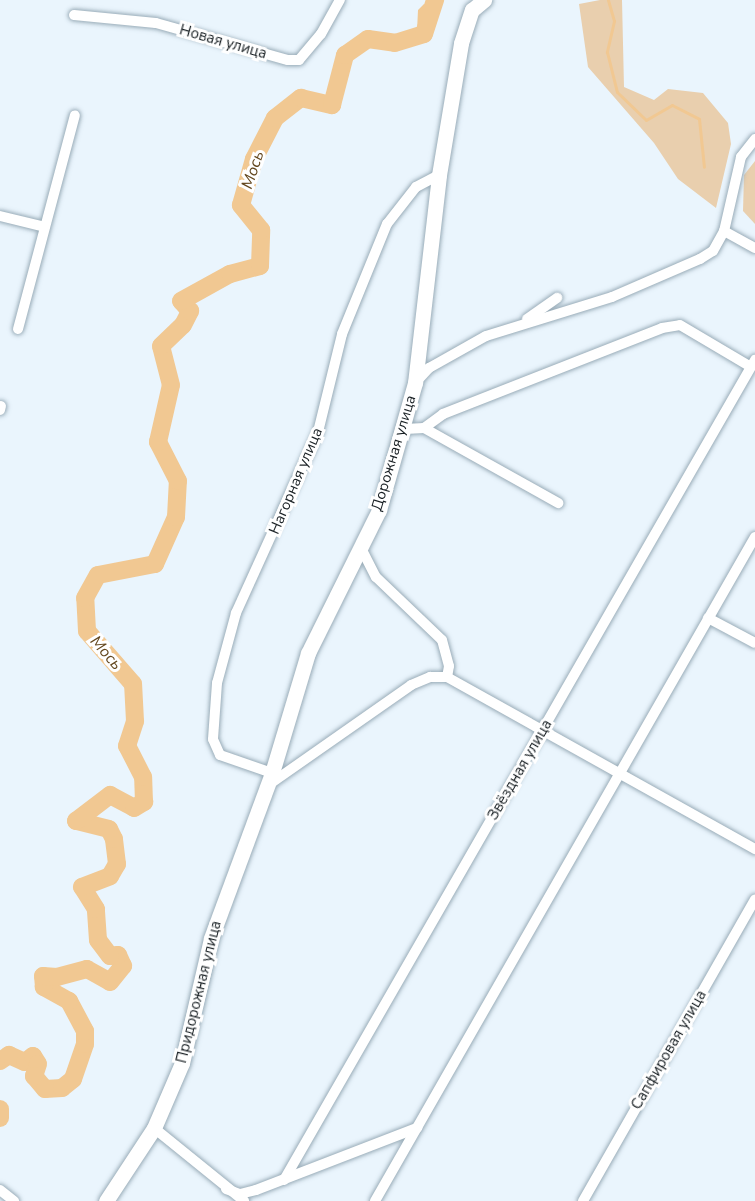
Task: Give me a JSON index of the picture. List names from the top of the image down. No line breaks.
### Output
{"streets":{"street":["Новая улица","Дорожная улица","Нагорная улица","Звёздная улица","Придорожная улица","Сапфировая улица"]},"crossings":[["Дорожная улица","Нагорная улица"],["Дорожная улица","Придорожная улица"],["Нагорная улица","Придорожная улица"]],"water":["Мось"]}
